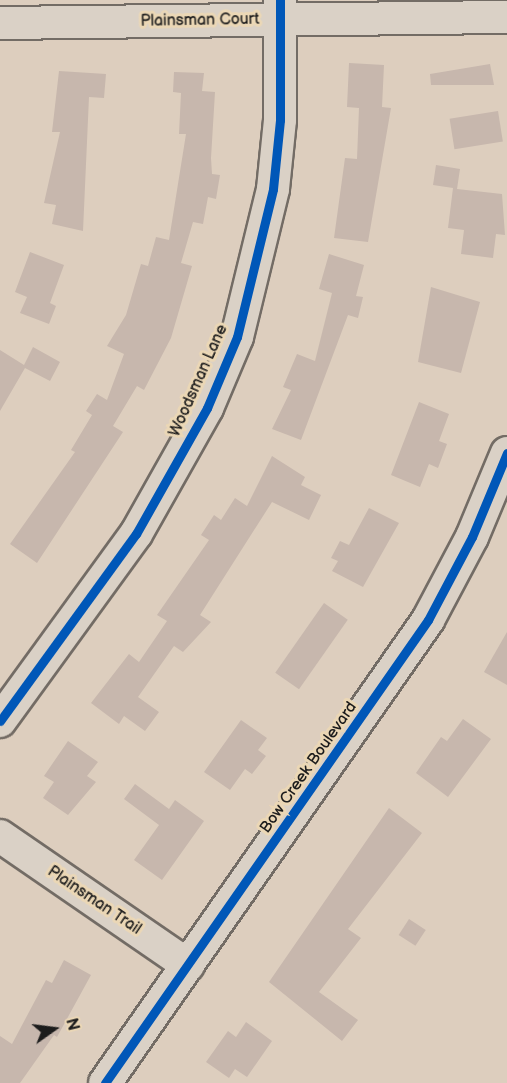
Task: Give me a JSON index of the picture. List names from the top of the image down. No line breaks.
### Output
{"streets":{"street":["Plainsman Court","Woodsman Lane","Bow Creek Boulevard","Plainsman Trail"]},"crossings":[["Plainsman Court","Woodsman Lane"],["Bow Creek Boulevard","Plainsman Trail"]],"north":"right"}
